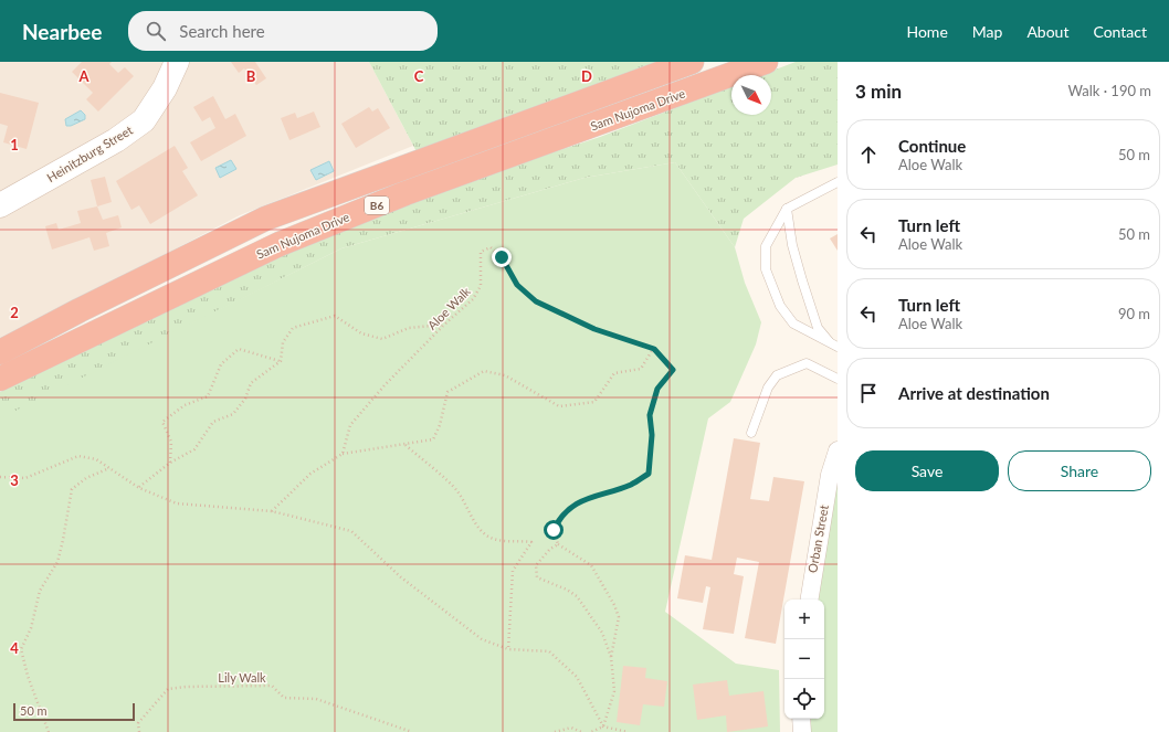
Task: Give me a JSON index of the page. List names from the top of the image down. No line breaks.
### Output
{"streets":{"highway":["Sam Nujoma Drive","B6"],"street":["Heinitzburg Street","Orban Street"],"path":["Aloe Walk","Lily Walk"]},"scale_bar":"50 m","north":"bottom right","page":{"header":"Nearbee","search":"Search here","nav":["Home","Map","About","Contact"],"heading":["3 min","Walk · 190 m"],"list":[["Continue","Aloe Walk","50 m"],["Turn left","Aloe Walk","50 m"],["Turn left","Aloe Walk","90 m"],"Arrive at destination"],"buttons":["Save","Share"],"map_buttons":["+","−"],"scale":"50 m"},"grid":{"columns":["A","B","C","D"],"rows":["1","2","3","4"]}}
